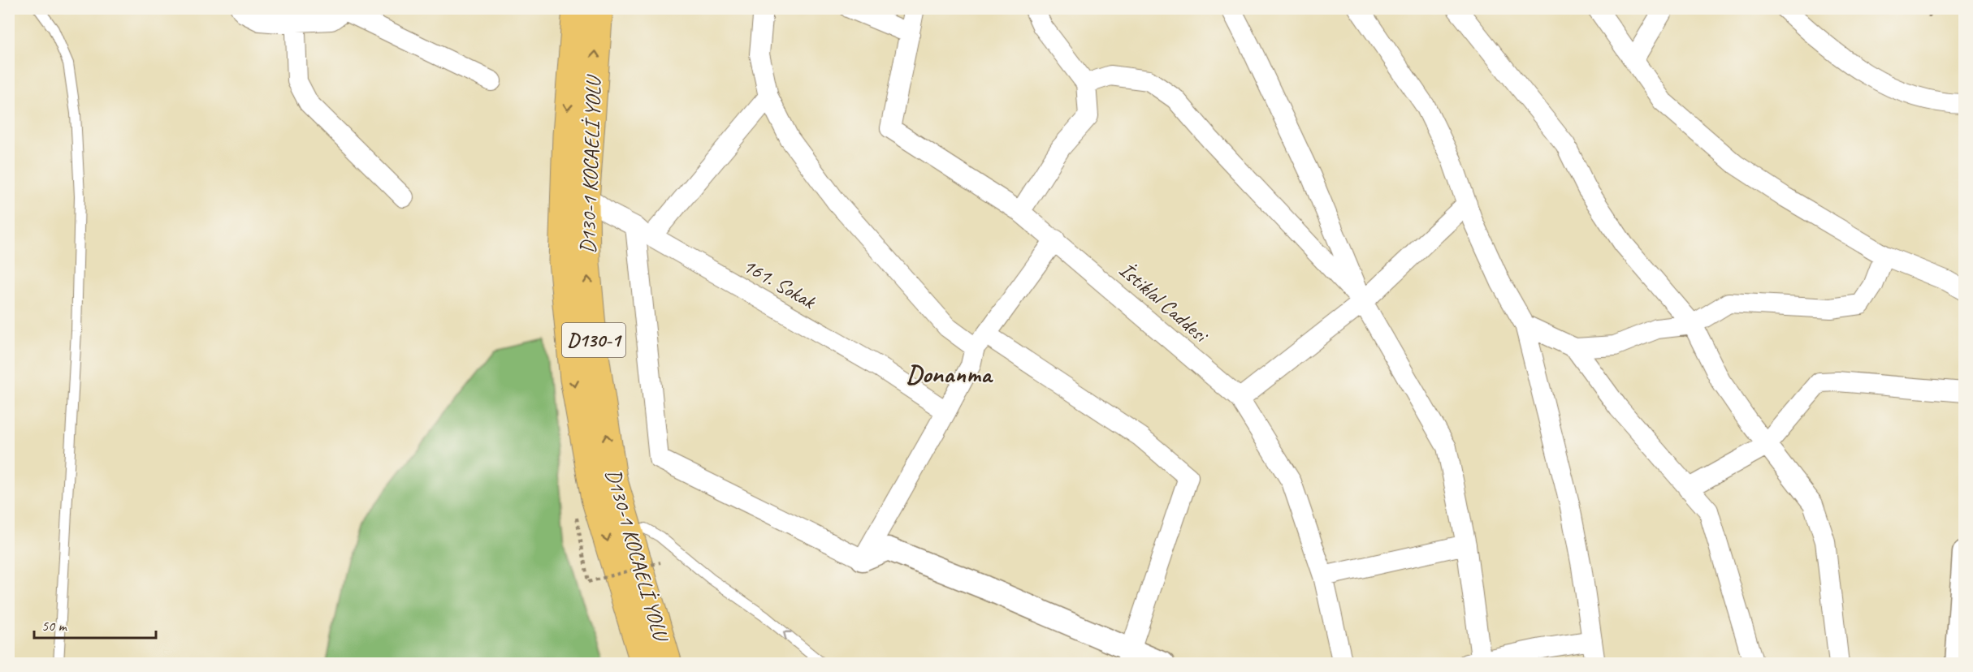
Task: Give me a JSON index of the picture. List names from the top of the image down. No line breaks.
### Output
{"streets":{"highway":["D130-1 KOCAELİ YOLU","D130-1"],"street":["161. Sokak","İstiklal Caddesi"]},"crossings":[["D130-1 KOCAELİ YOLU","161. Sokak"]],"districts":["Donanma"],"scale_bar":"50 m"}
